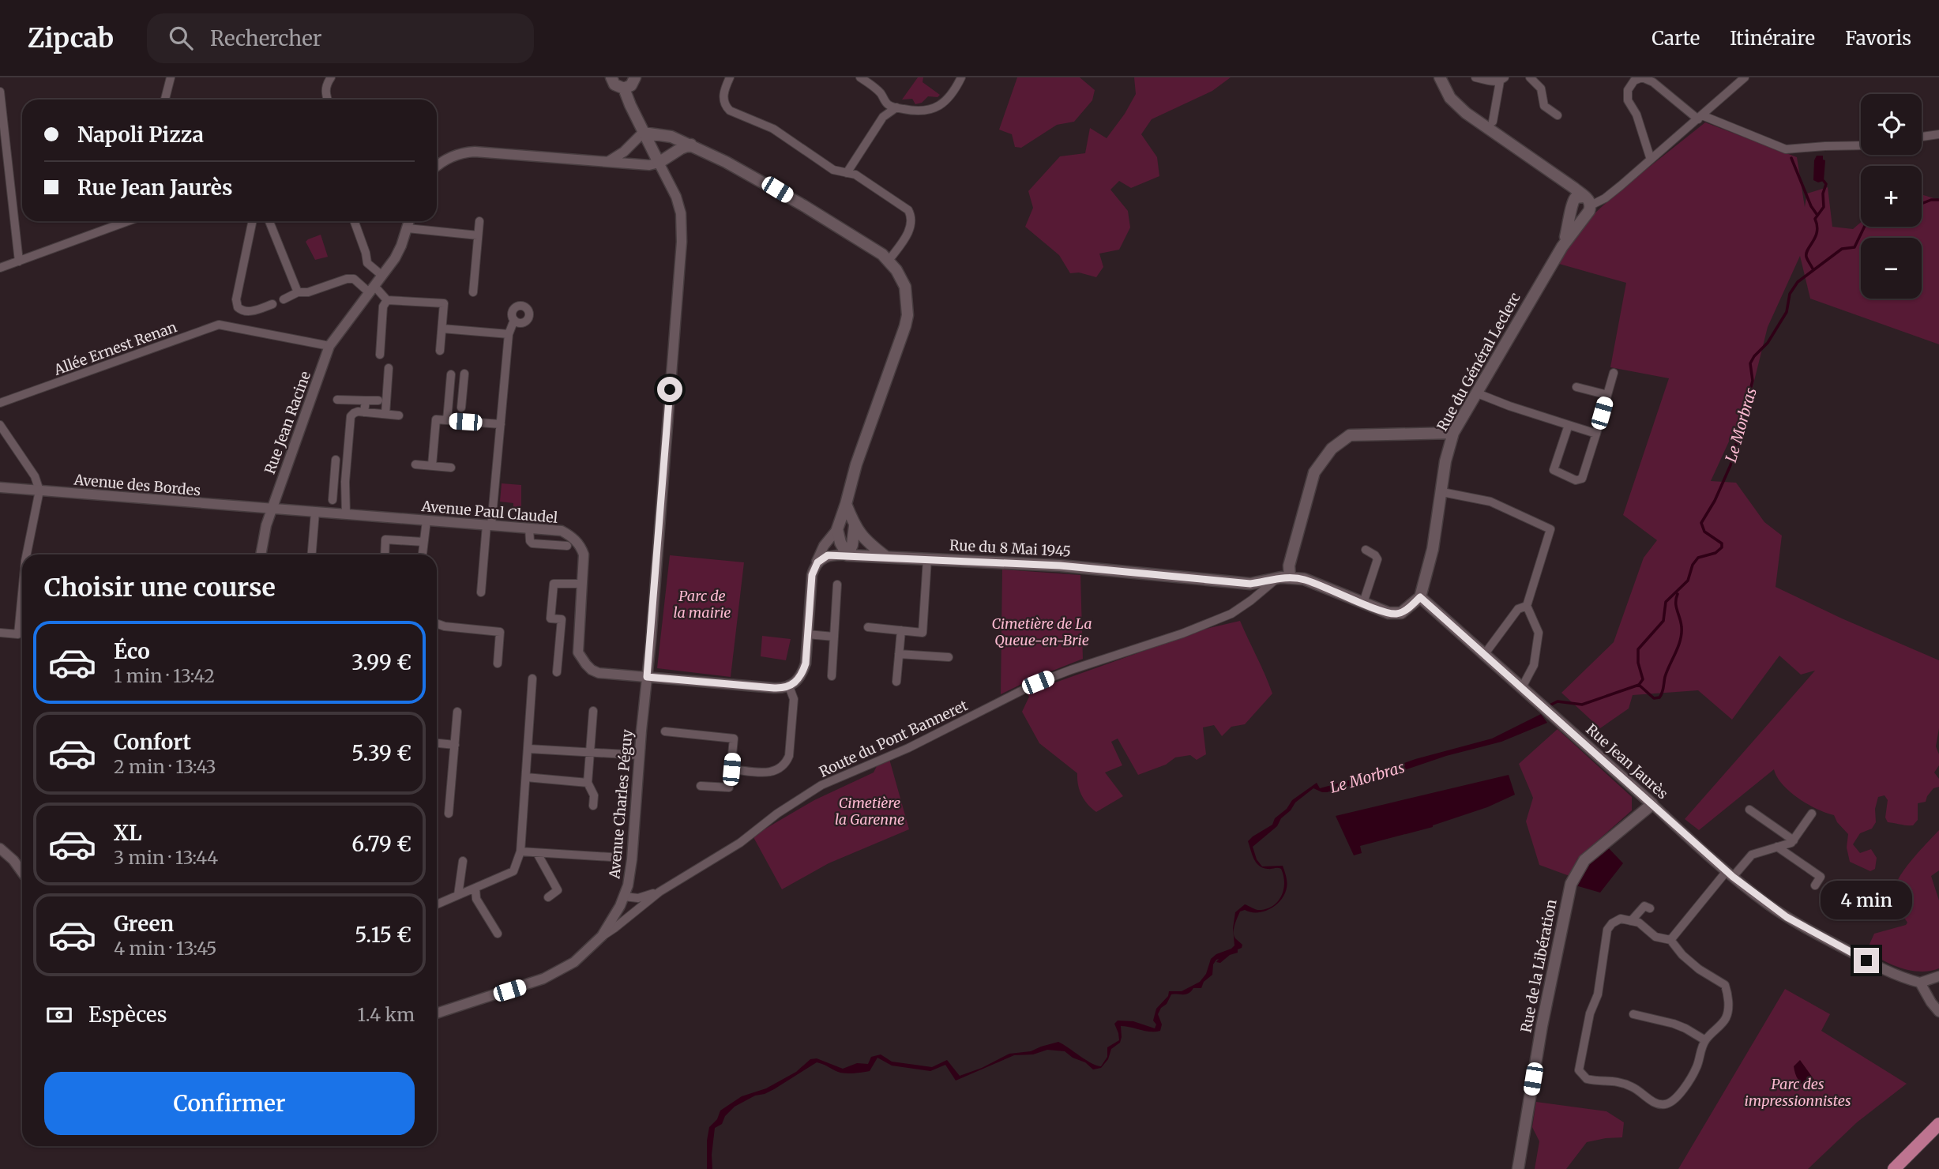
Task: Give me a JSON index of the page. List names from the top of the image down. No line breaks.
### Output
{"streets":{"main road":["Rue du Général Leclerc","Rue du 8 Mai 1945","Rue Jean Jaurès","Rue de la Libération"],"street":["Allée Ernest Renan","Rue Jean Racine","Avenue des Bordes","Avenue Paul Claudel","Route du Pont Banneret","Avenue Charles Péguy"]},"crossings":[["Allée Ernest Renan","Rue Jean Racine"],["Rue du Général Leclerc","Rue Jean Jaurès"],["Rue Jean Racine","Avenue des Bordes"],["Rue Jean Racine","Avenue Paul Claudel"],["Avenue des Bordes","Avenue Paul Claudel"],["Avenue Paul Claudel","Avenue Charles Péguy"],["Rue du 8 Mai 1945","Route du Pont Banneret"],["Route du Pont Banneret","Avenue Charles Péguy"],["Rue Jean Jaurès","Rue de la Libération"]],"water":["Le Morbras"],"parks":["Parc de la mairie","Cimetière de La Queue-en-Brie","Cimetière la Garenne","Parc des impressionnistes"],"page":{"header":"Zipcab","search":"Rechercher","nav":["Carte","Itinéraire","Favoris"],"map_buttons":["+","−"],"banner":["Napoli Pizza","Rue Jean Jaurès"],"heading":"Choisir une course","list":[{"name":"Éco","note":"1 min · 13:42","value":"3.99 €"},{"name":"Confort","note":"2 min · 13:43","value":"5.39 €"},{"name":"XL","note":"3 min · 13:44","value":"6.79 €"},{"name":"Green","note":"4 min · 13:45","value":"5.15 €"}],"bubble":"4 min","pay":["Espèces","1.4 km"],"buttons":"Confirmer"}}
